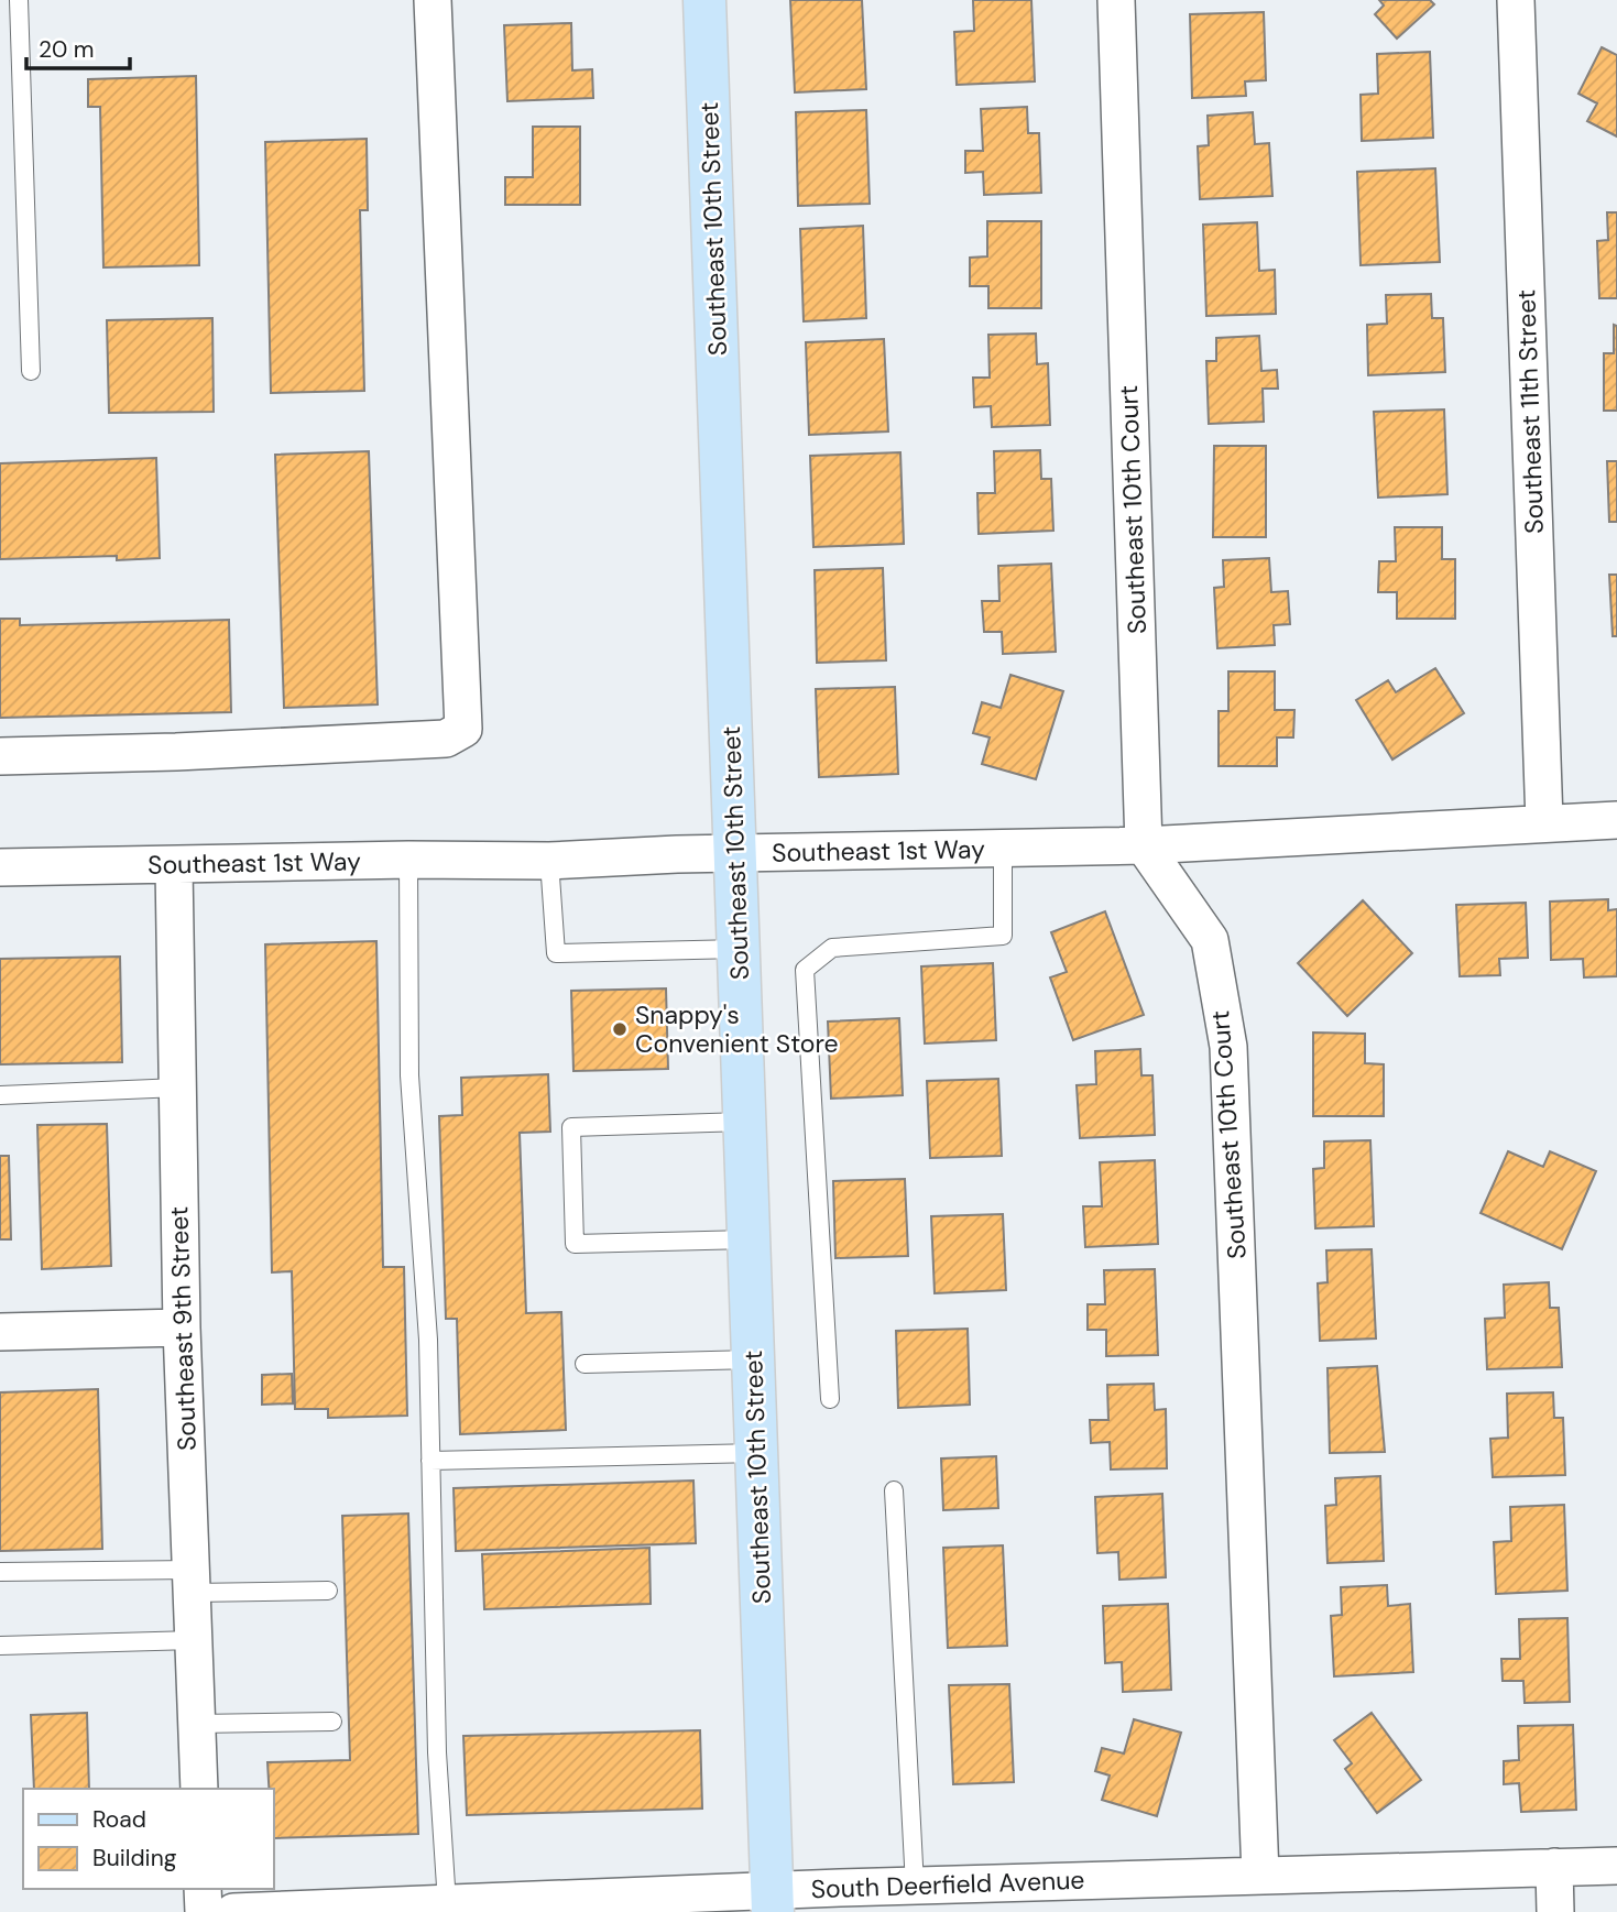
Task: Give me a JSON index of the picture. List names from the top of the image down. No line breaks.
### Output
{"streets":{"main road":["Southeast 10th Street"],"street":["Southeast 11th Street","Southeast 10th Court","Southeast 1st Way","Southeast 9th Street","South Deerfield Avenue"]},"crossings":[["Southeast 10th Street","Southeast 1st Way"],["Southeast 10th Street","South Deerfield Avenue"],["Southeast 11th Street","Southeast 1st Way"],["Southeast 10th Court","Southeast 1st Way"],["Southeast 10th Court","South Deerfield Avenue"],["Southeast 1st Way","Southeast 9th Street"]],"places":["Snappy's Convenient Store"],"legend":["Road","Building"],"scale_bar":"20 m"}
